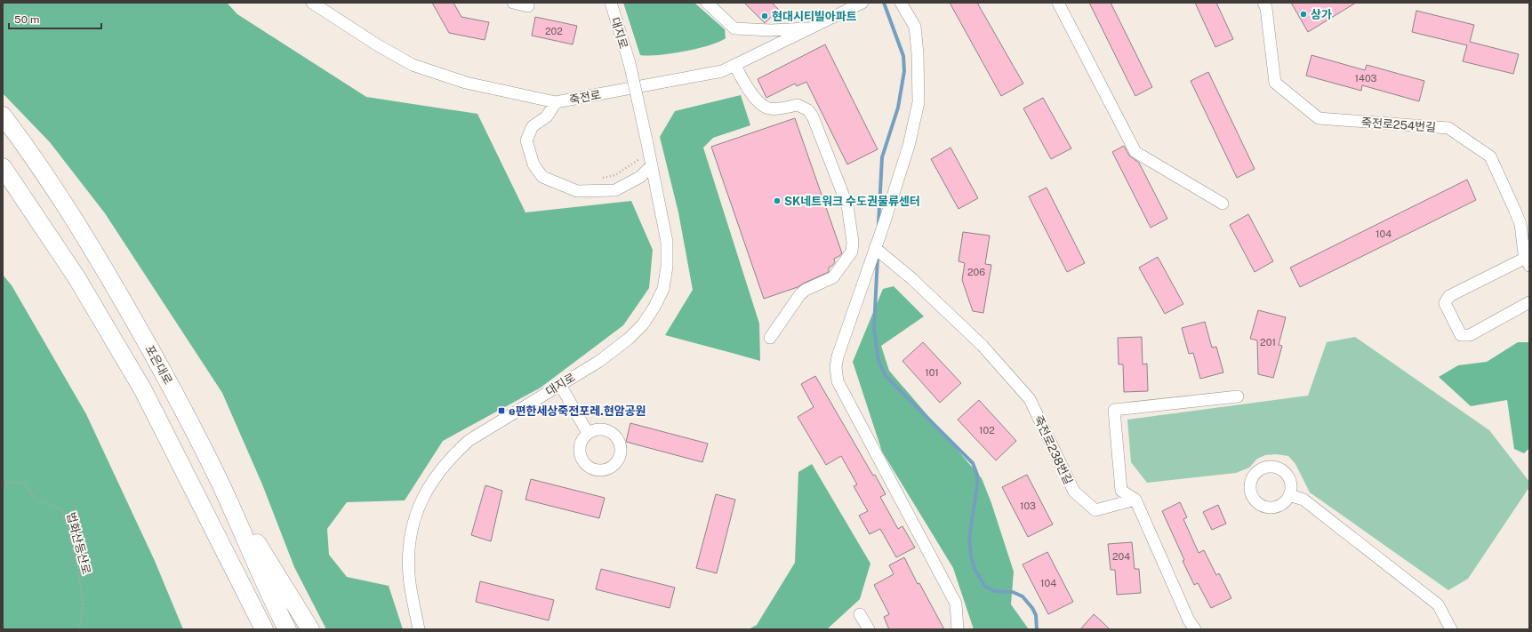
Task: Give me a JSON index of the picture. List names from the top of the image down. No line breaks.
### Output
{"streets":{"highway":["포은대로"],"street":["대지로","죽전로","죽전로254번길","죽전로238번길"],"path":["법화산등산로"]},"places":{"other":["상가","현대시티빌아파트","SK네트워크 수도권물류센터"],"transit":["e편한세상죽전포레.현암공원"]},"house_numbers":["202","1403","104","206","201","101","102","103","204","104"],"scale_bar":"50 m"}
